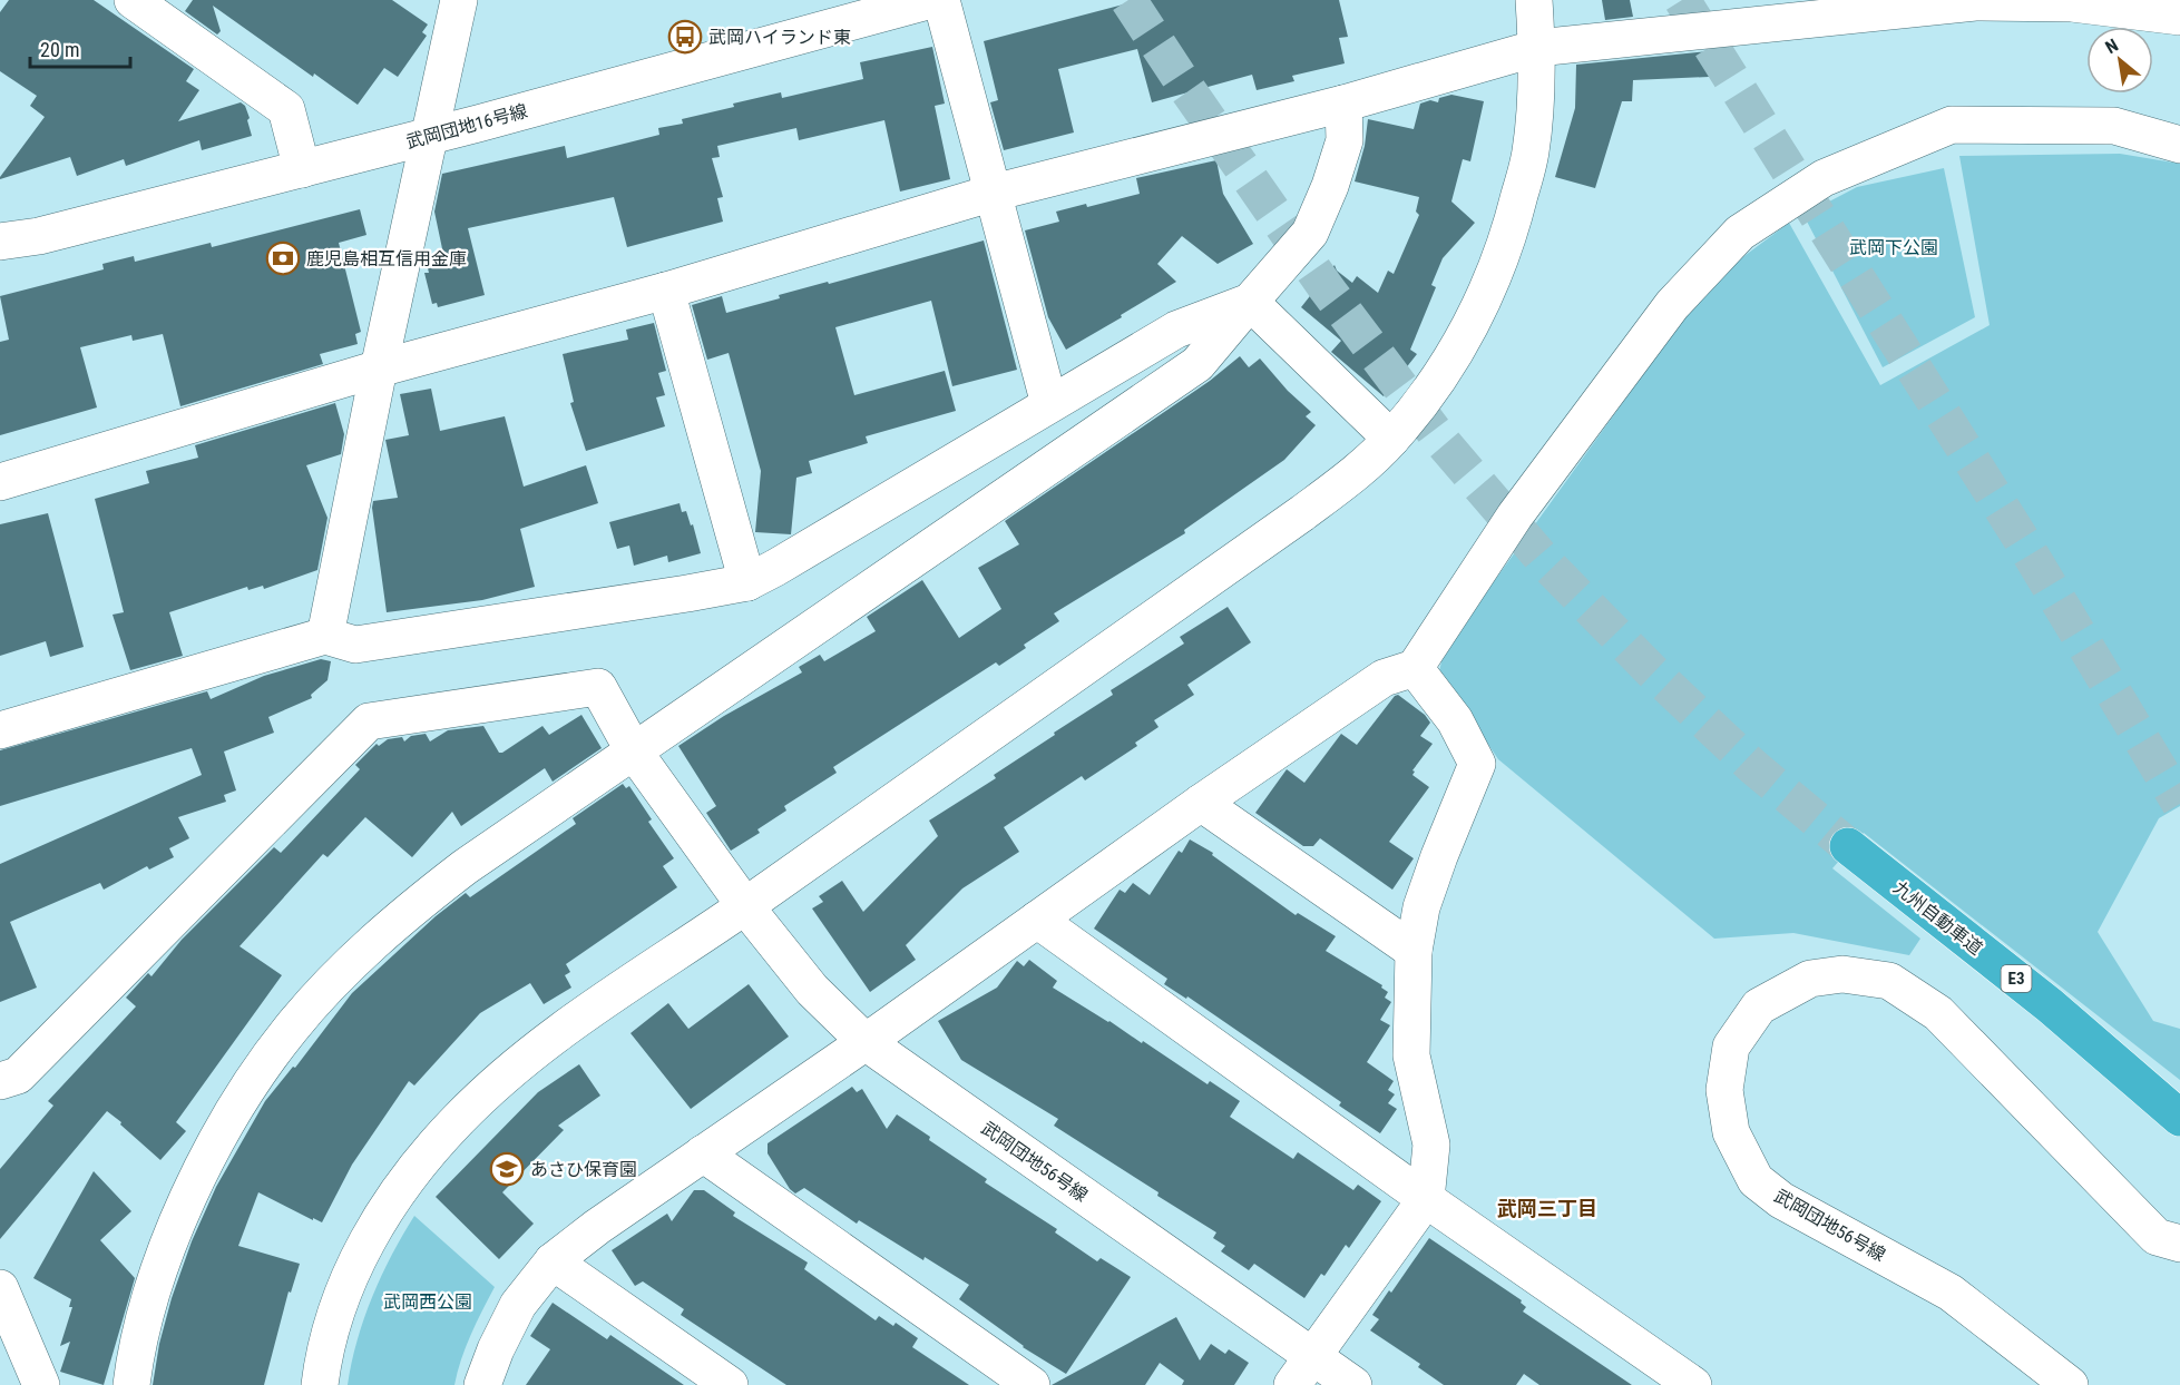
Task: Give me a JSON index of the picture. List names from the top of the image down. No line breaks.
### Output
{"streets":{"highway":["九州自動車道","E3"],"street":["武岡団地16号線","武岡団地56号線"]},"districts":["武岡三丁目"],"parks":["武岡下公園","武岡西公園"],"places":{"bus stop":["武岡ハイランド東"],"bank":["鹿児島相互信用金庫"],"school or university":["あさひ保育園"]},"scale_bar":"20 m","north":"top left"}
